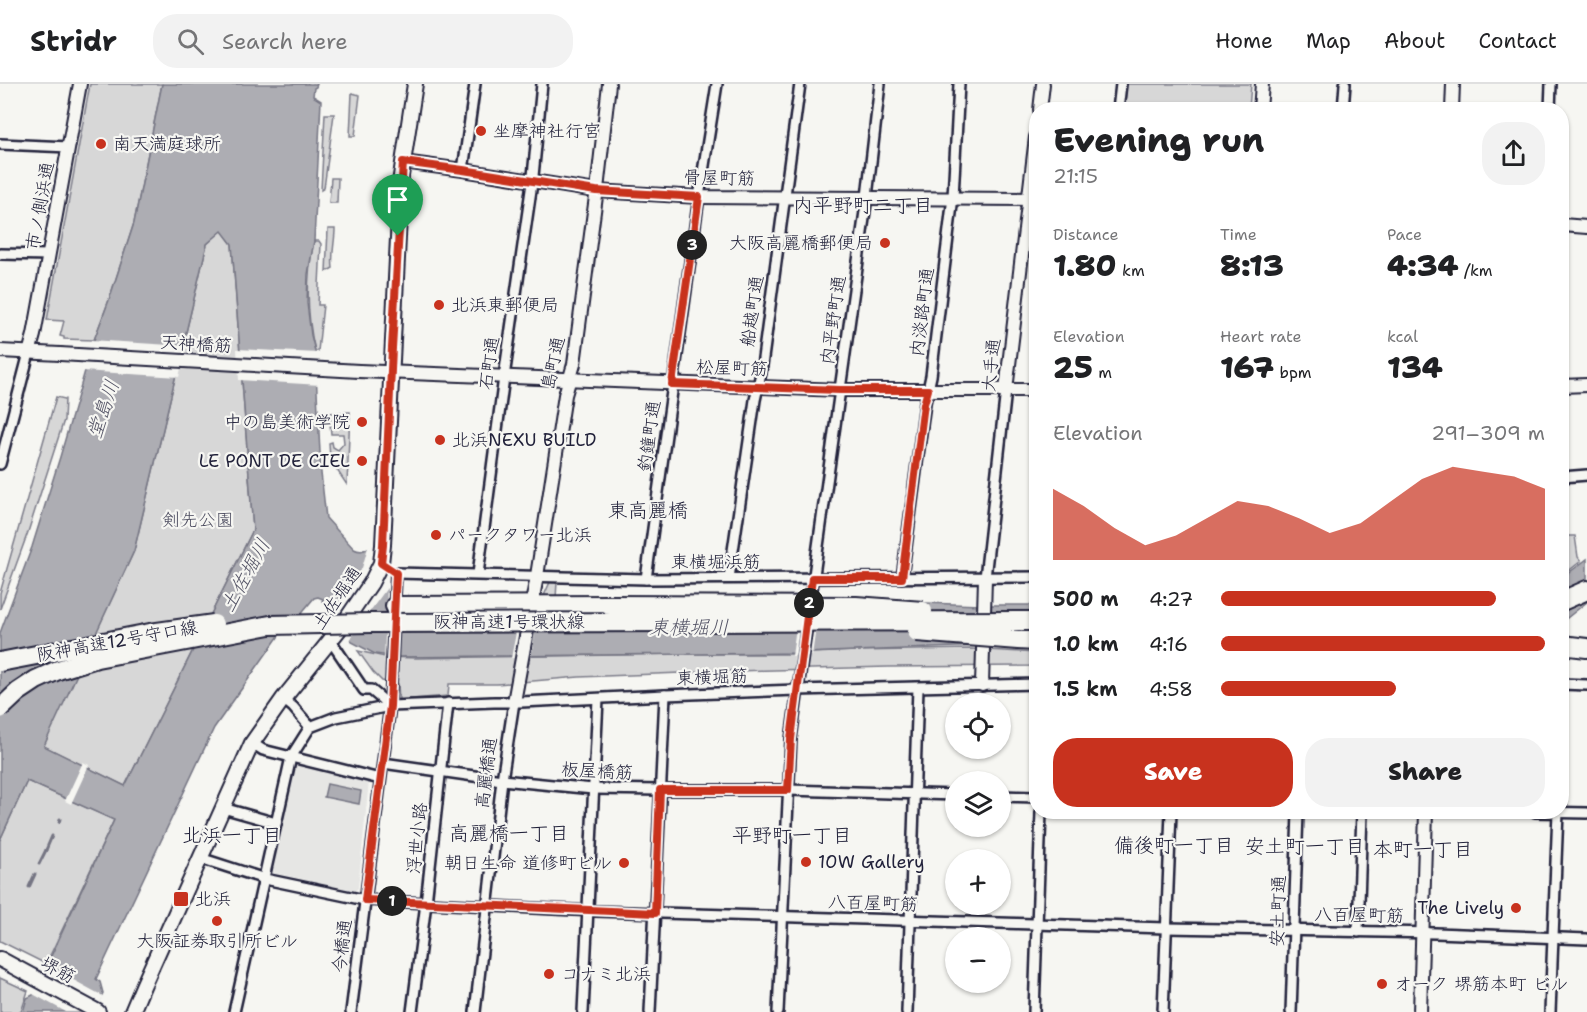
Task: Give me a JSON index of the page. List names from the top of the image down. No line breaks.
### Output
{"streets":{"highway":["阪神高速1号環状線","阪神高速12号守口線"],"main road":["土佐堀通","堺筋"],"street":["骨屋町筋","市ノ側浜通","船越町通","内淡路町通","内平野町通","天神橋筋","石町通","島町通","大手通","松屋町筋","釣鐘町通","東横堀浜筋","東横堀筋","板屋橋筋","高麗橋通","浮世小路","八百屋町筋","安土町通","今橋通"]},"crossings":[["骨屋町筋","船越町通"],["骨屋町筋","内淡路町通"],["骨屋町筋","内平野町通"],["骨屋町筋","石町通"],["骨屋町筋","島町通"],["骨屋町筋","釣鐘町通"],["骨屋町筋","土佐堀通"],["市ノ側浜通","天神橋筋"],["船越町通","松屋町筋"],["船越町通","東横堀浜筋"],["内淡路町通","松屋町筋"],["内淡路町通","東横堀浜筋"],["内平野町通","松屋町筋"],["内平野町通","東横堀浜筋"],["内平野町通","東横堀筋"],["内平野町通","板屋橋筋"],["内平野町通","八百屋町筋"],["天神橋筋","松屋町筋"],["天神橋筋","土佐堀通"],["石町通","松屋町筋"],["石町通","東横堀浜筋"],["島町通","松屋町筋"],["島町通","東横堀浜筋"],["島町通","高麗橋通"],["大手通","松屋町筋"],["大手通","東横堀浜筋"],["大手通","東横堀筋"],["松屋町筋","釣鐘町通"],["松屋町筋","土佐堀通"],["釣鐘町通","東横堀浜筋"],["東横堀浜筋","高麗橋通"],["土佐堀通","八百屋町筋"],["阪神高速1号環状線","阪神高速12号守口線"],["東横堀筋","高麗橋通"],["東横堀筋","浮世小路"],["東横堀筋","今橋通"],["板屋橋筋","高麗橋通"],["板屋橋筋","浮世小路"],["板屋橋筋","今橋通"],["高麗橋通","八百屋町筋"],["浮世小路","八百屋町筋"],["八百屋町筋","安土町通"],["八百屋町筋","今橋通"]],"districts":["内平野町二丁目","東高麗橋","高麗橋一丁目","北浜一丁目","平野町一丁目","備後町一丁目","安土町一丁目","本町一丁目"],"water":["堂島川","土佐堀川","東横堀川"],"parks":["剣先公園"],"places":{"other":["坐摩神社行宮","南天満庭球所","大阪高麗橋郵便局","北浜東郵便局","中の島美術学院","北浜NEXU BUILD","LE PONT DE CIEL","パークタワー北浜","10W Gallery","朝日生命 道修町ビル","The Lively","大阪証券取引所ビル","コナミ北浜","オーク 堺筋本町 ビル"],"transit":["北浜"]},"page":{"header":"Stridr","search":"Search here","nav":["Home","Map","About","Contact"],"heading":["Evening run","21:15"],"stats":[["Distance","1.80 km"],["Time","8:13"],["Pace","4:34 /km"],["Elevation","25 m"],["Heart rate","167 bpm"],["kcal","134"]],"pins":["3","2","1"],"chart":["Elevation","291–309 m"],"list":[{"name":"500 m","note":"4:27"},{"name":"1.0 km","note":"4:16"},{"name":"1.5 km","note":"4:58"}],"map_buttons":["+","−"],"buttons":["Save","Share"]}}
